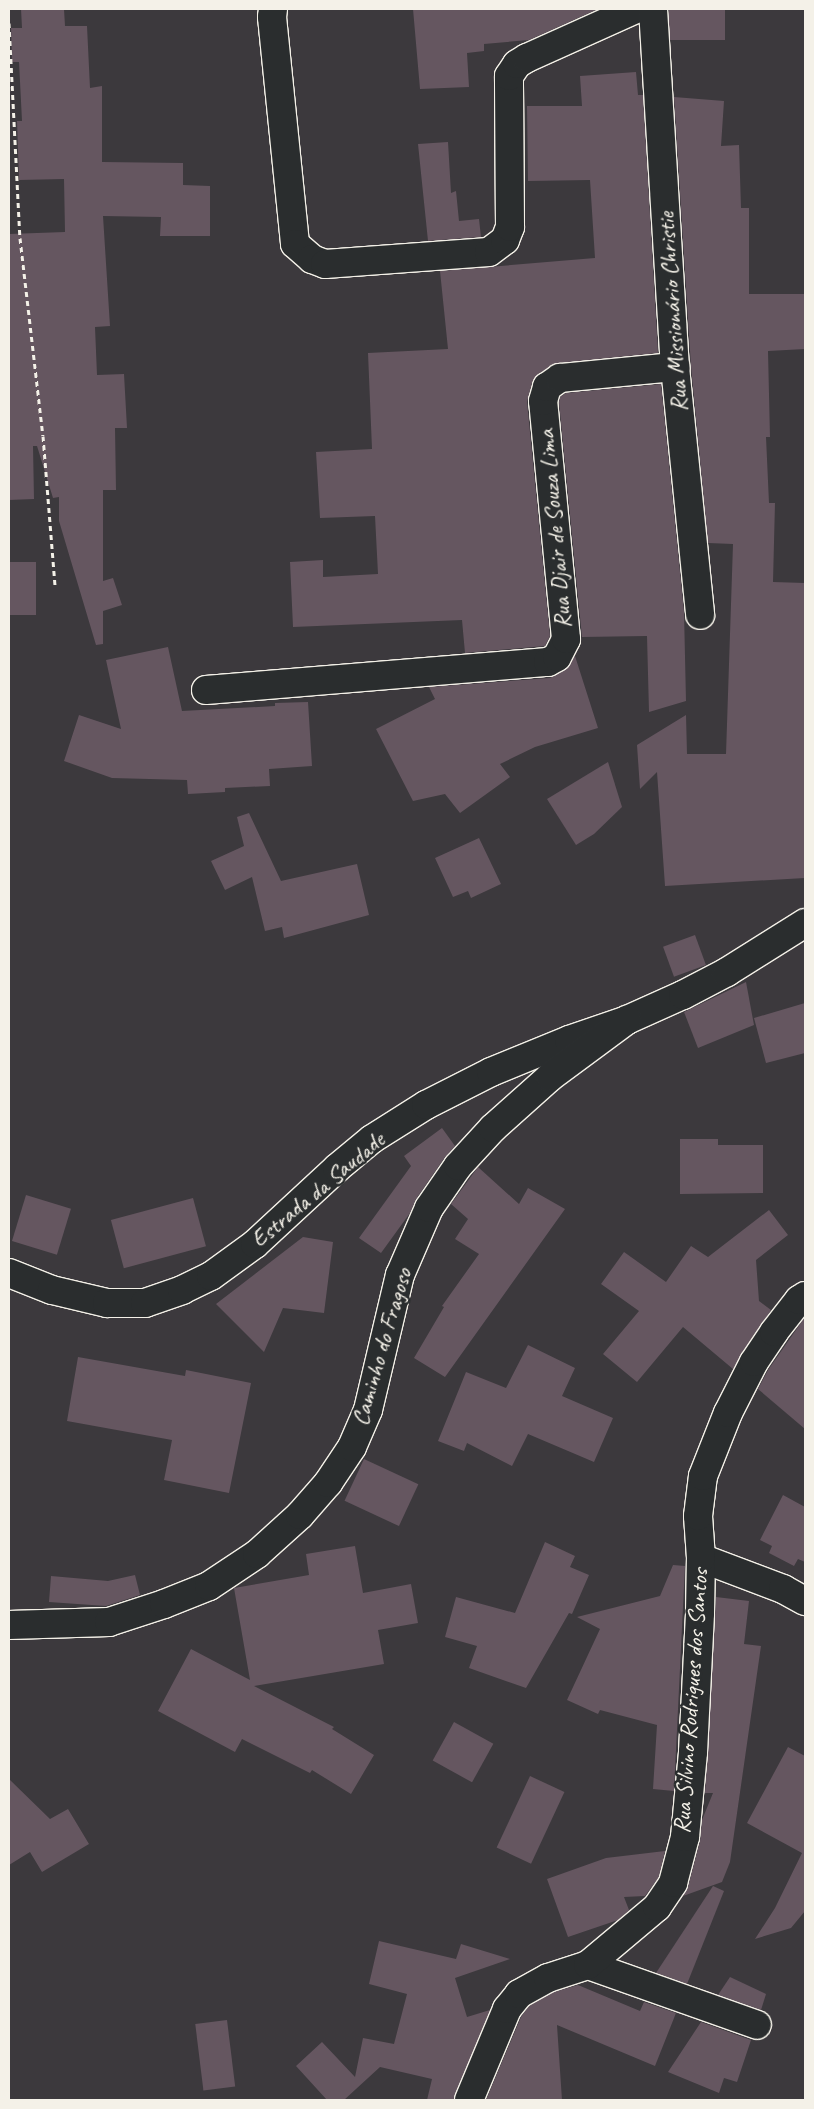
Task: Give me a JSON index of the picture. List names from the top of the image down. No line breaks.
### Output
{"streets":{"street":["Rua Missionário Christie","Rua Djair de Souza Lima","Estrada da Saudade","Caminho do Fragoso","Rua Silvino Rodrigues dos Santos"]},"crossings":[["Rua Missionário Christie","Rua Djair de Souza Lima"],["Estrada da Saudade","Caminho do Fragoso"]]}
